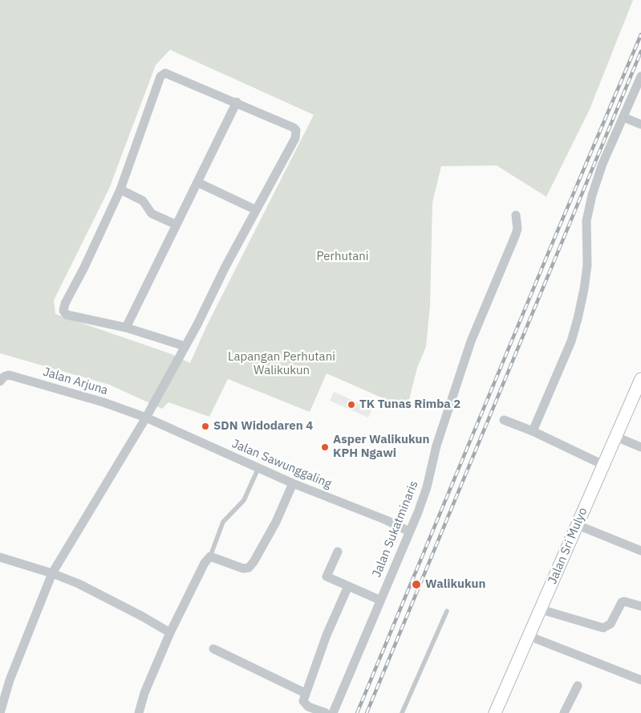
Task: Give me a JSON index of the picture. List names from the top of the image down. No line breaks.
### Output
{"streets":{"main road":["Jalan Sri Mulyo"],"street":["Jalan Arjuna","Jalan Sawunggaling","Jalan Sukatminaris"]},"crossings":[["Jalan Arjuna","Jalan Sawunggaling"],["Jalan Sawunggaling","Jalan Sukatminaris"]],"parks":["Perhutani","Lapangan Perhutani Walikukun"],"places":["TK Tunas Rimba 2","SDN Widodaren 4","Asper Walikukun KPH Ngawi","Walikukun"]}
